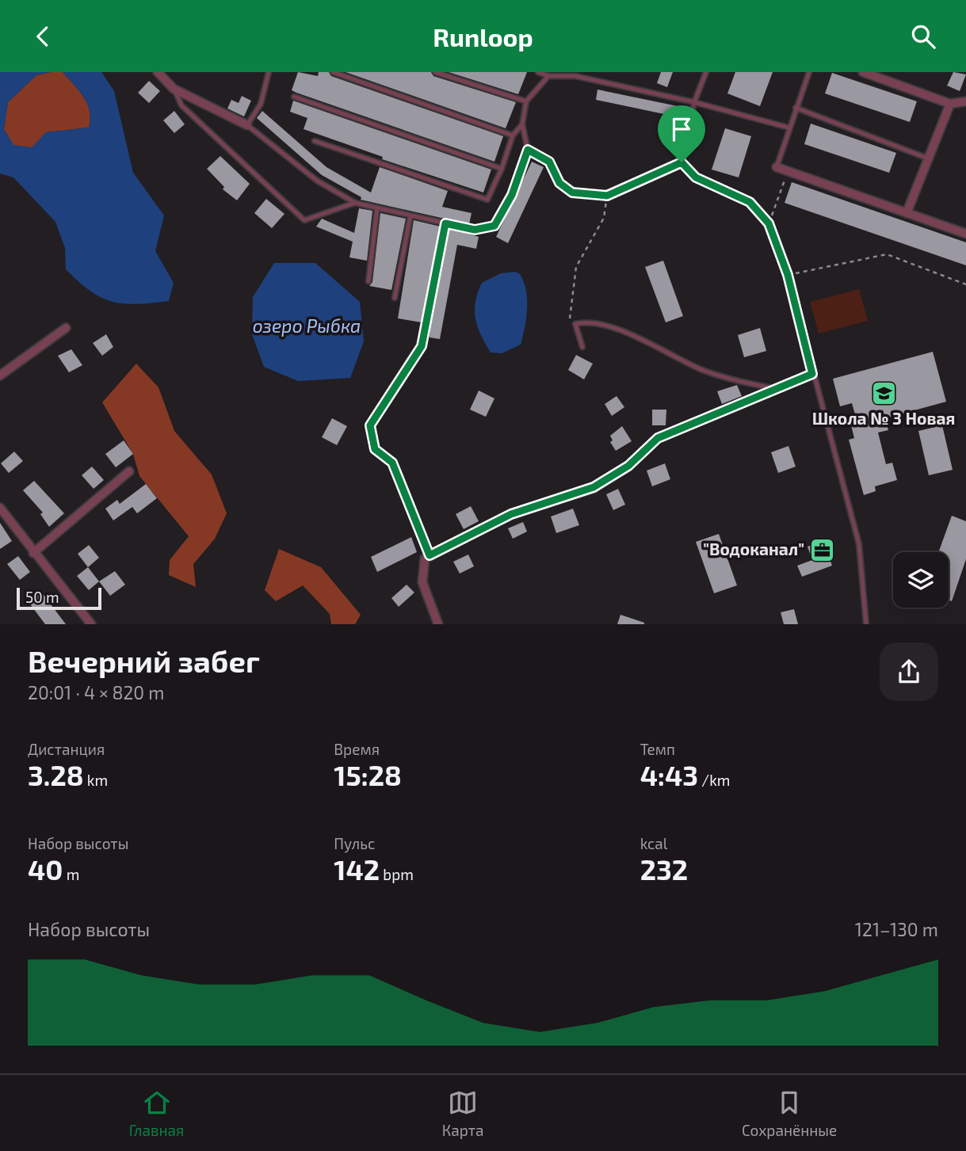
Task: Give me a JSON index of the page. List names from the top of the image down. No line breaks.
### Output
{"water":["озеро Рыбка"],"places":{"school or university":["Школа № 3 Новая"],"office":["\"Водоканал\""]},"scale_bar":"50 m","page":{"header":"Runloop","scale":"50 m","heading":["Вечерний забег","20:01 · 4 × 820 m"],"stats":[["Дистанция","3.28 km"],["Время","15:28"],["Темп","4:43 /km"],["Набор высоты","40 m"],["Пульс","142 bpm"],["kcal","232"]],"chart":["Набор высоты","121–130 m"],"tabs":["Главная","Карта","Сохранённые"]}}
